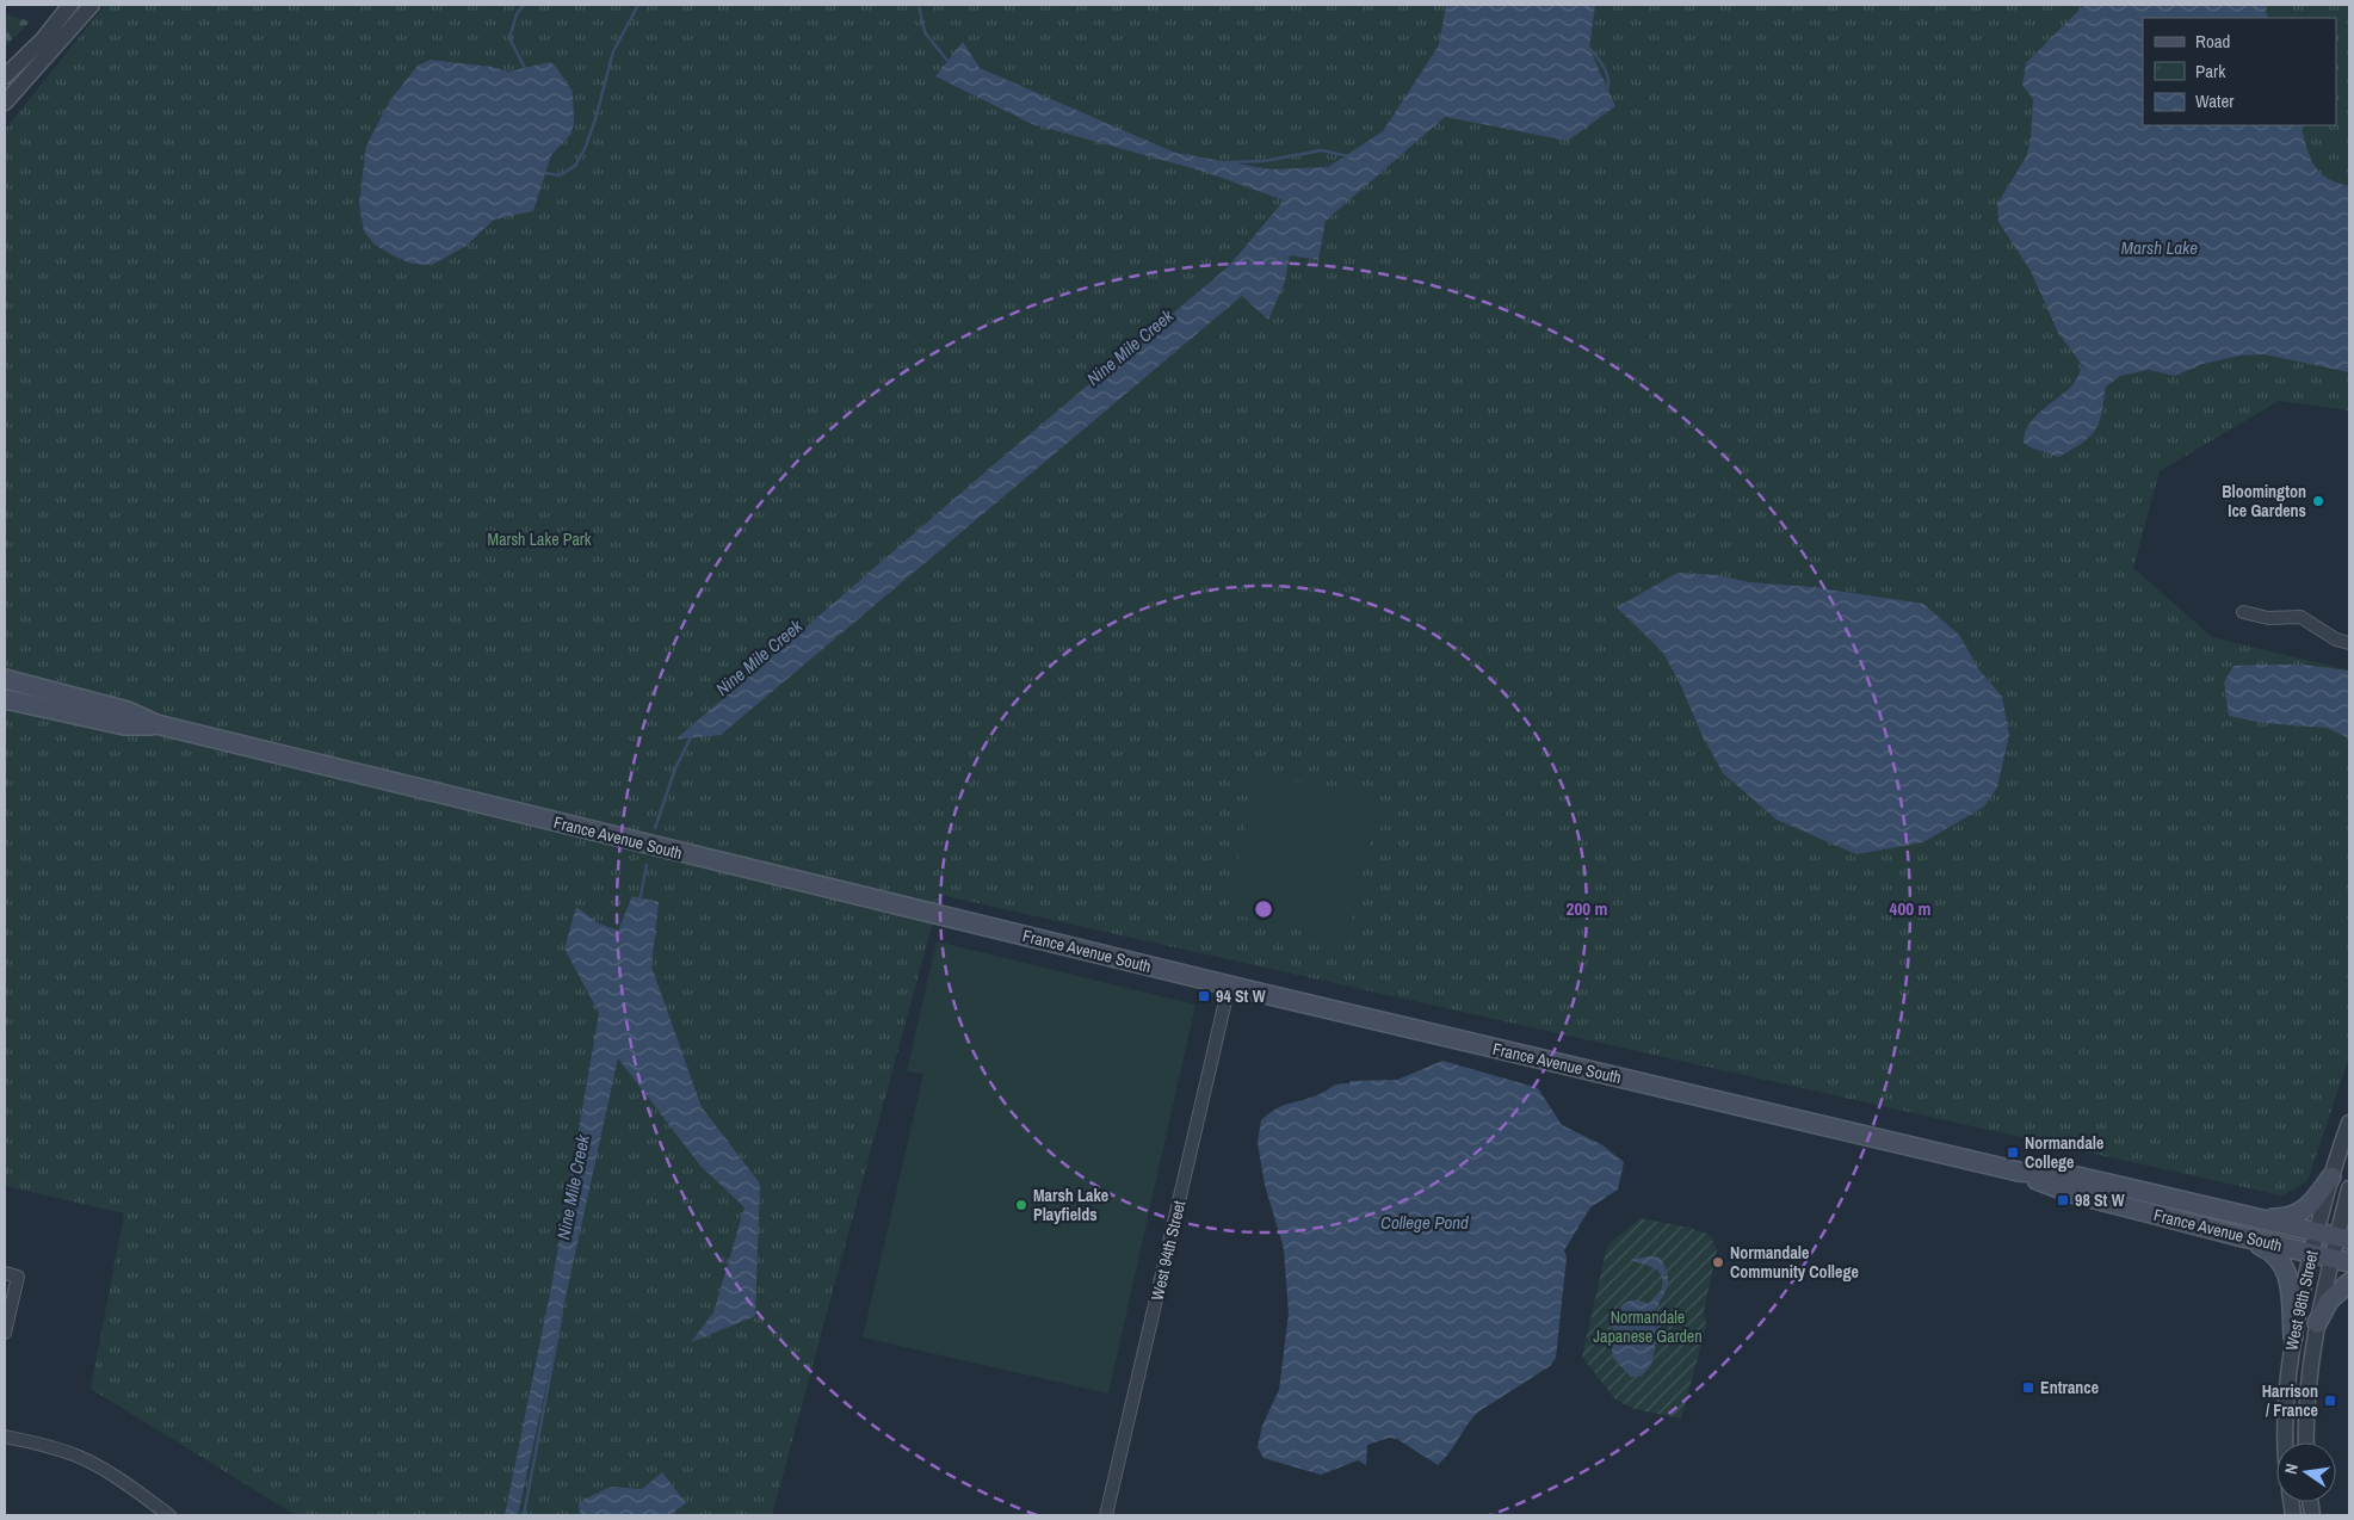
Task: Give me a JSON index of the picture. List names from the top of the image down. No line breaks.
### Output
{"streets":{"main road":["France Avenue South"],"street":["West 94th Street","West 98th Street"]},"crossings":[["France Avenue South","West 94th Street"],["France Avenue South","West 98th Street"]],"water":["Marsh Lake","Nine Mile Creek","College Pond"],"parks":["Marsh Lake Park","Normandale Japanese Garden"],"places":{"other":["Bloomington Ice Gardens","Marsh Lake Playfields","Normandale Community College"],"transit":["94 St W","Normandale College","98 St W","Entrance","Harrison / France"]},"legend":["Road","Park","Water"],"north":"left","rings":["200 m","400 m"]}
